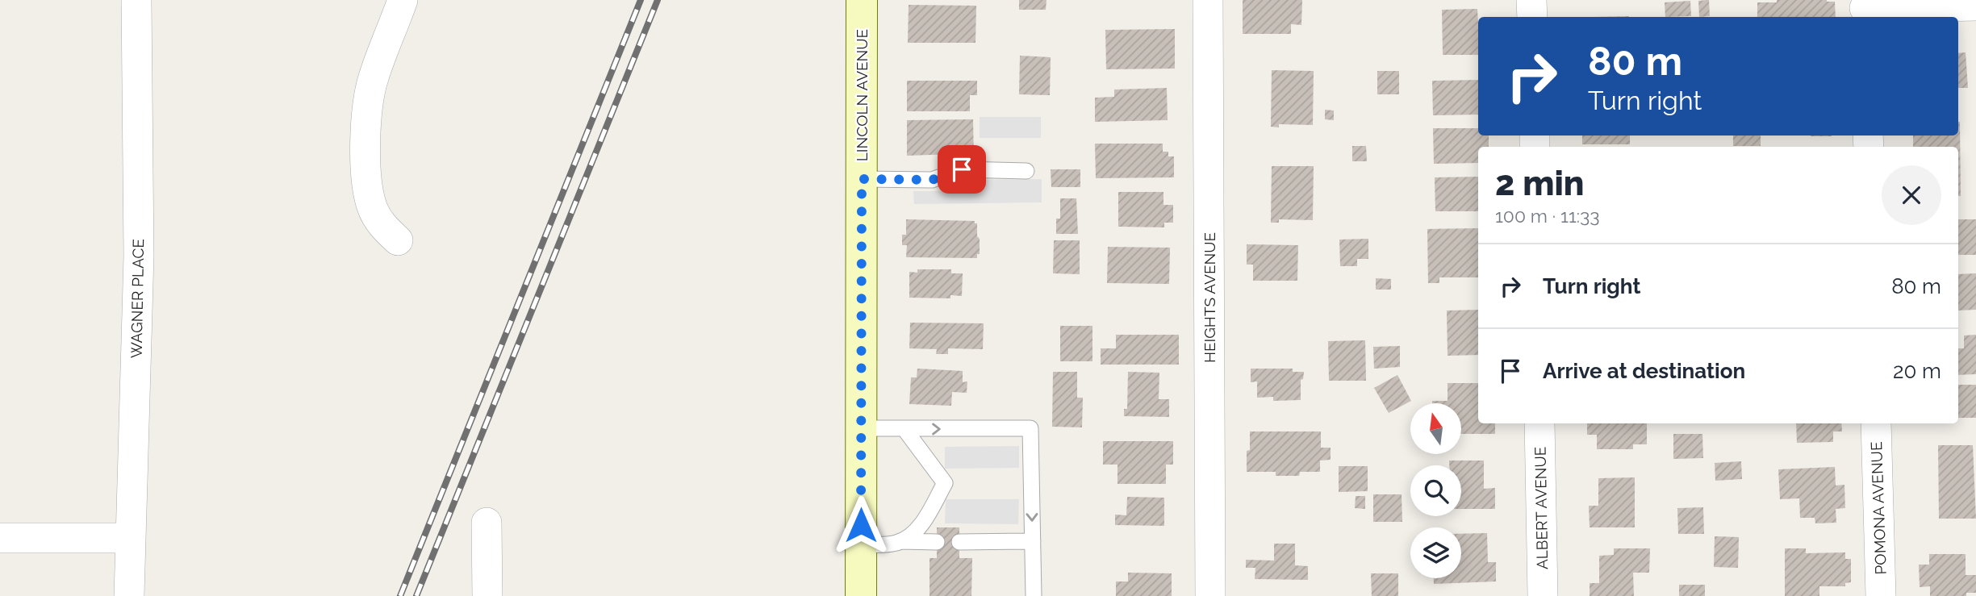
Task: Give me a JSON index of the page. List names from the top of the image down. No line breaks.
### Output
{"streets":{"main road":["LINCOLN AVENUE"],"street":["HEIGHTS AVENUE","WAGNER PLACE","ALBERT AVENUE","POMONA AVENUE"]},"north":"top","page":{"turn":["80 m","Turn right"],"heading":["2 min","100 m · 11:33"],"list":[{"name":"Turn right","value":"80 m"},{"name":"Arrive at destination","value":"20 m"}]}}
